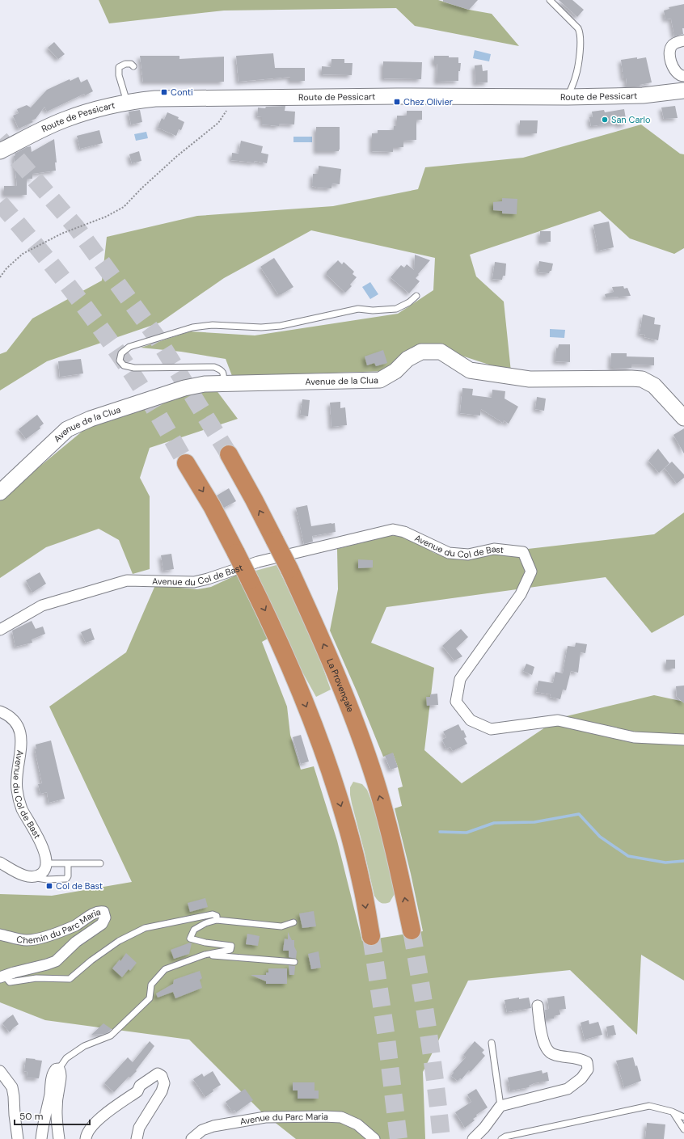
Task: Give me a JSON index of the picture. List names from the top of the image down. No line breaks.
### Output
{"streets":{"highway":["La Provençale"],"street":["Route de Pessicart","Avenue de la Clua","Avenue du Col de Bast","Chemin du Parc Maria","Avenue du Parc Maria"]},"places":{"transit":["Conti","Chez Olivier","Col de Bast"],"other":["San Carlo"]},"scale_bar":"50 m"}
